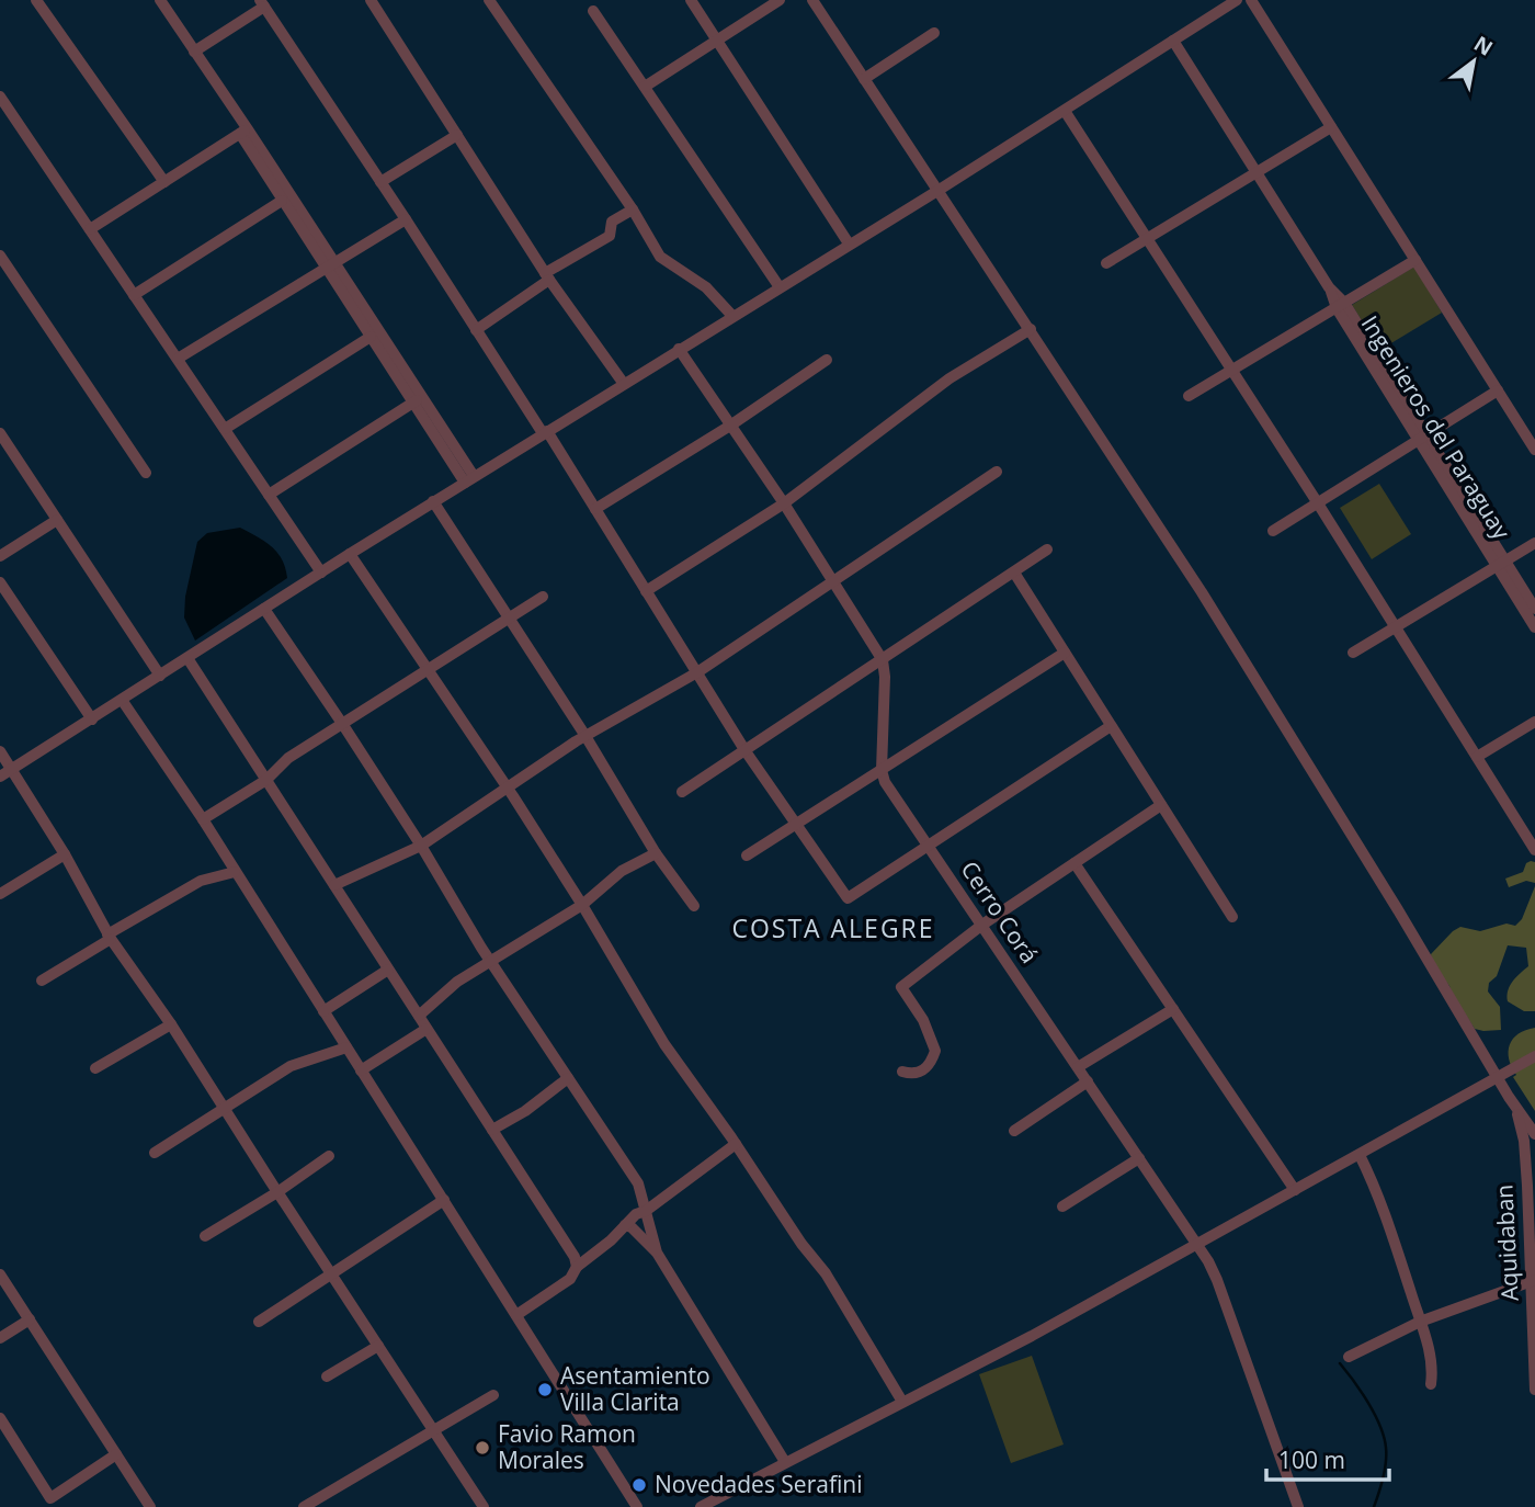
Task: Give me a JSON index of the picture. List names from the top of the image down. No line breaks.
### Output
{"streets":{"street":["Ingenieros del Paraguay","Cerro Corá","Aquidaban"]},"districts":["COSTA ALEGRE"],"places":["Asentamiento Villa Clarita","Favio Ramon Morales","Novedades Serafini"],"scale_bar":"100 m","north":"top right"}
